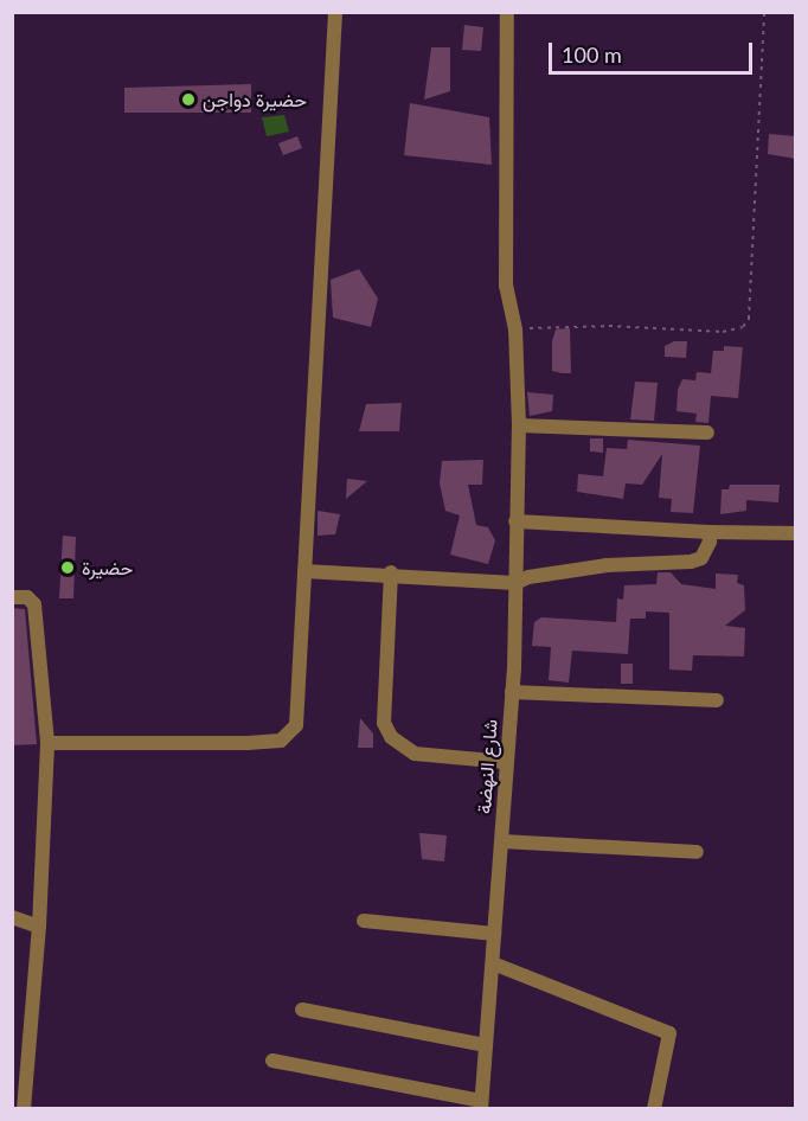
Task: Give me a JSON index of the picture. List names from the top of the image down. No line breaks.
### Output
{"streets":{"street":["شارع النهضة"]},"places":["حضيرة دواجن","حضيرة"],"scale_bar":"100 m"}
